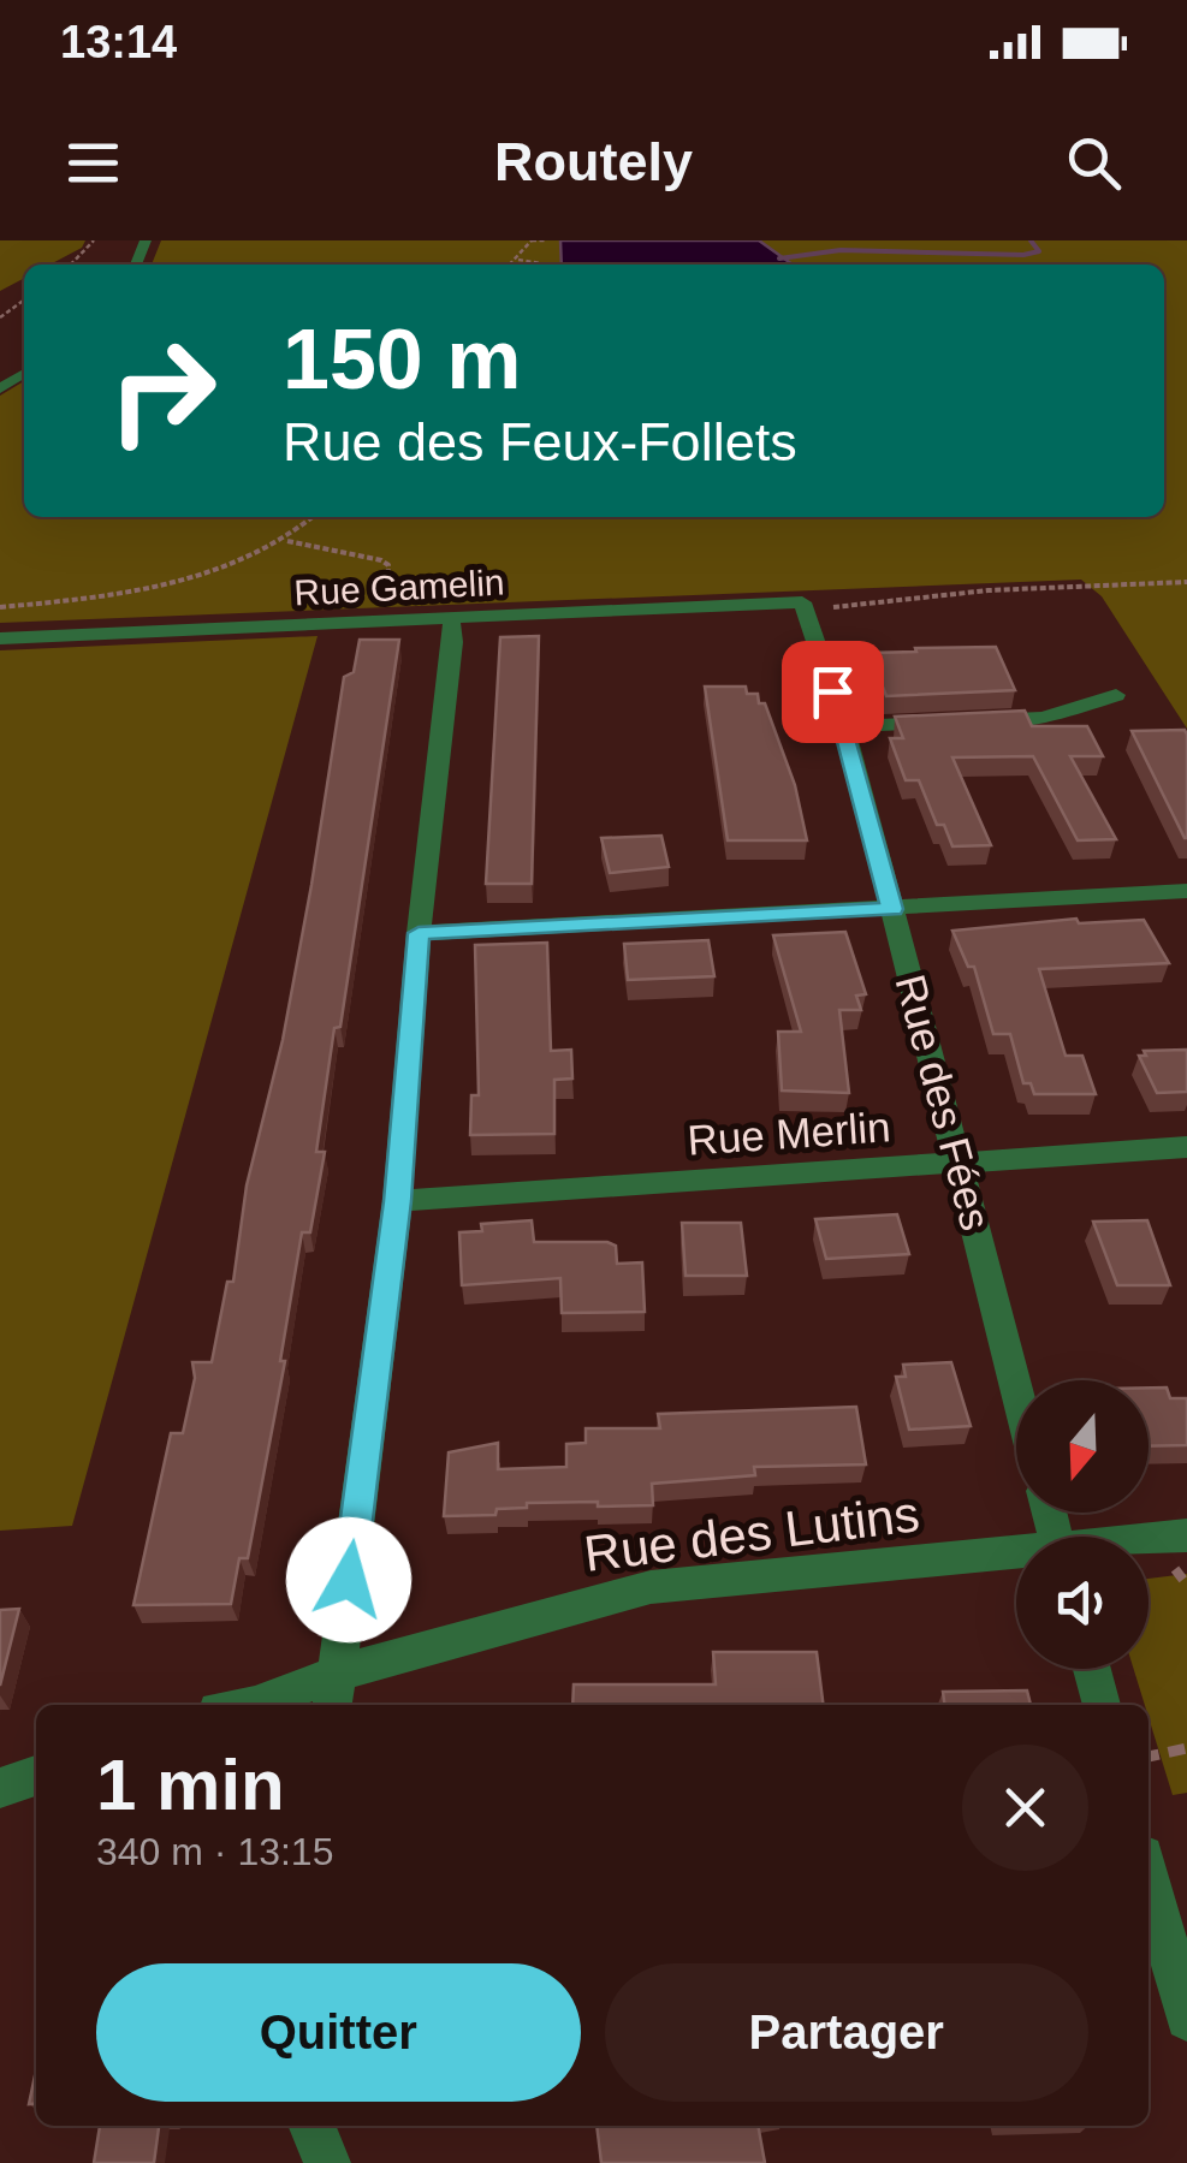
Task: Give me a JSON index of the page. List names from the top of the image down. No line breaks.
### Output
{"streets":{"street":["Rue Gamelin","Rue des Fées","Rue Merlin","Rue des Lutins"]},"crossings":[["Rue Gamelin","Rue des Fées"],["Rue des Fées","Rue Merlin"]],"north":"bottom","page":{"status":"13:14","header":"Routely","turn":["150 m","Rue des Feux-Follets"],"heading":["1 min","340 m · 13:15"],"buttons":["Quitter","Partager"]}}
